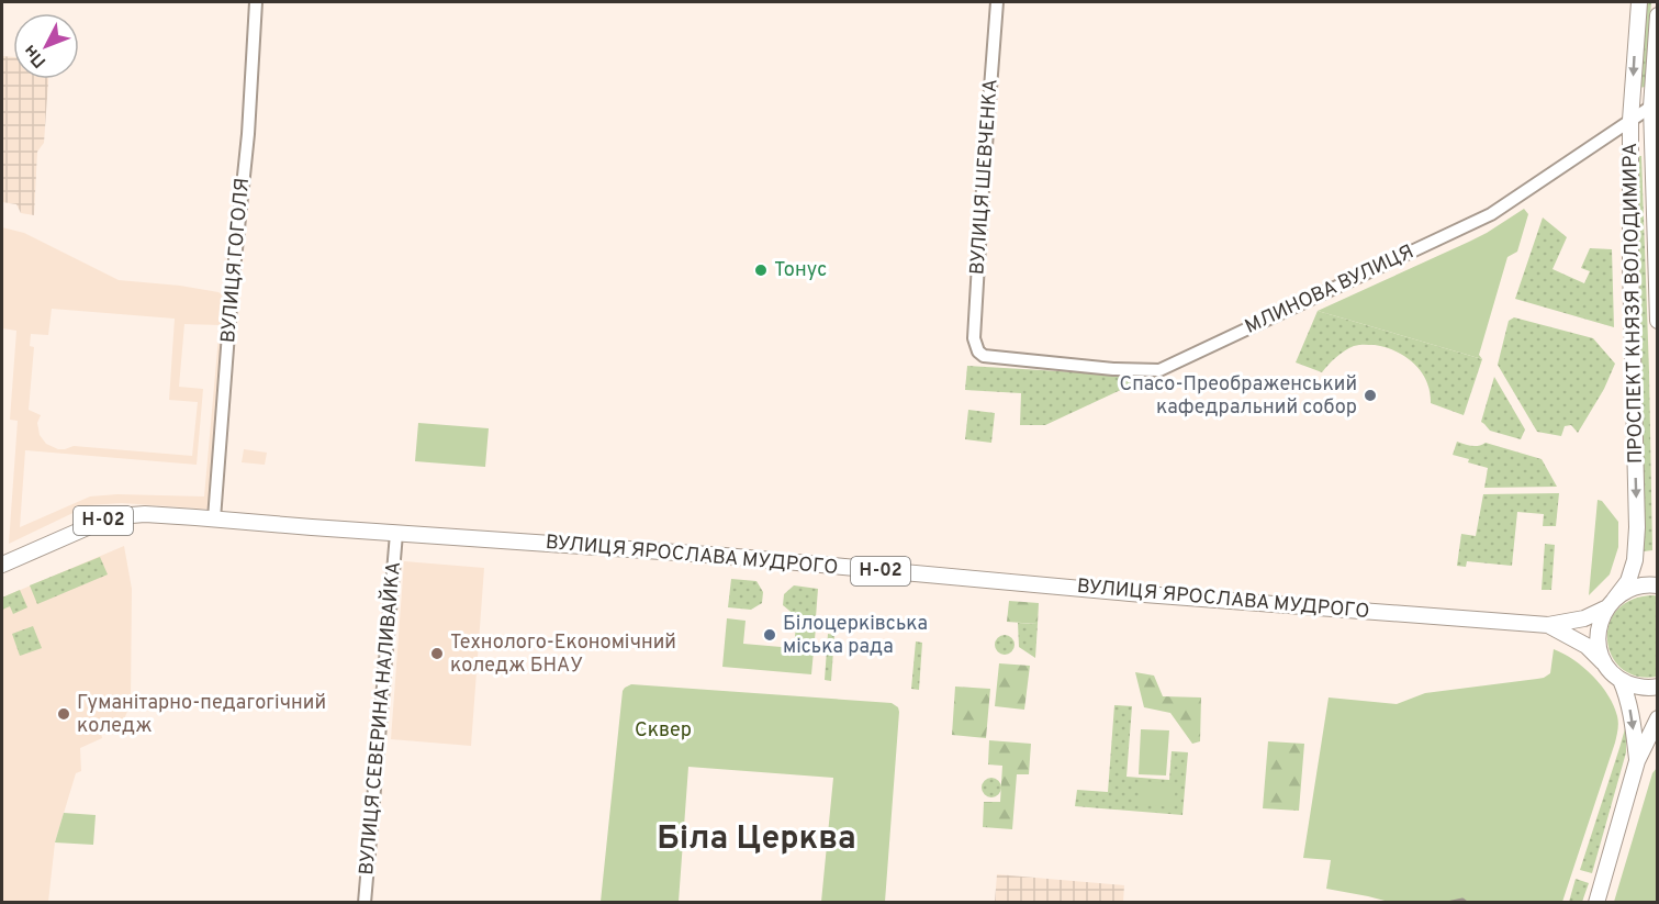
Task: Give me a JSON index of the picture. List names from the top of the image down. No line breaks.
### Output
{"streets":{"main road":["ПРОСПЕКТ КНЯЗЯ ВОЛОДИМИРА","Н-02","ВУЛИЦЯ ЯРОСЛАВА МУДРОГО"],"street":["ВУЛИЦЯ ШЕВЧЕНКА","ВУЛИЦЯ ГОГОЛЯ","МЛИНОВА ВУЛИЦЯ","ВУЛИЦЯ СЕВЕРИНА НАЛИВАЙКА"]},"crossings":[["ВУЛИЦЯ ШЕВЧЕНКА","МЛИНОВА ВУЛИЦЯ"],["ВУЛИЦЯ ГОГОЛЯ","ВУЛИЦЯ ЯРОСЛАВА МУДРОГО"],["МЛИНОВА ВУЛИЦЯ","ПРОСПЕКТ КНЯЗЯ ВОЛОДИМИРА"],["ПРОСПЕКТ КНЯЗЯ ВОЛОДИМИРА","Н-02"],["ПРОСПЕКТ КНЯЗЯ ВОЛОДИМИРА","ВУЛИЦЯ ЯРОСЛАВА МУДРОГО"],["Н-02","ВУЛИЦЯ ЯРОСЛАВА МУДРОГО"],["ВУЛИЦЯ ЯРОСЛАВА МУДРОГО","ВУЛИЦЯ СЕВЕРИНА НАЛИВАЙКА"]],"districts":["Біла Церква"],"parks":["Сквер"],"places":["Тонус","Спасо-Преображенський кафедральний собор","Білоцерківська міська рада","Технолого-Економічний коледж БНАУ","Гуманітарно-педагогічний коледж"],"north":"bottom left"}
